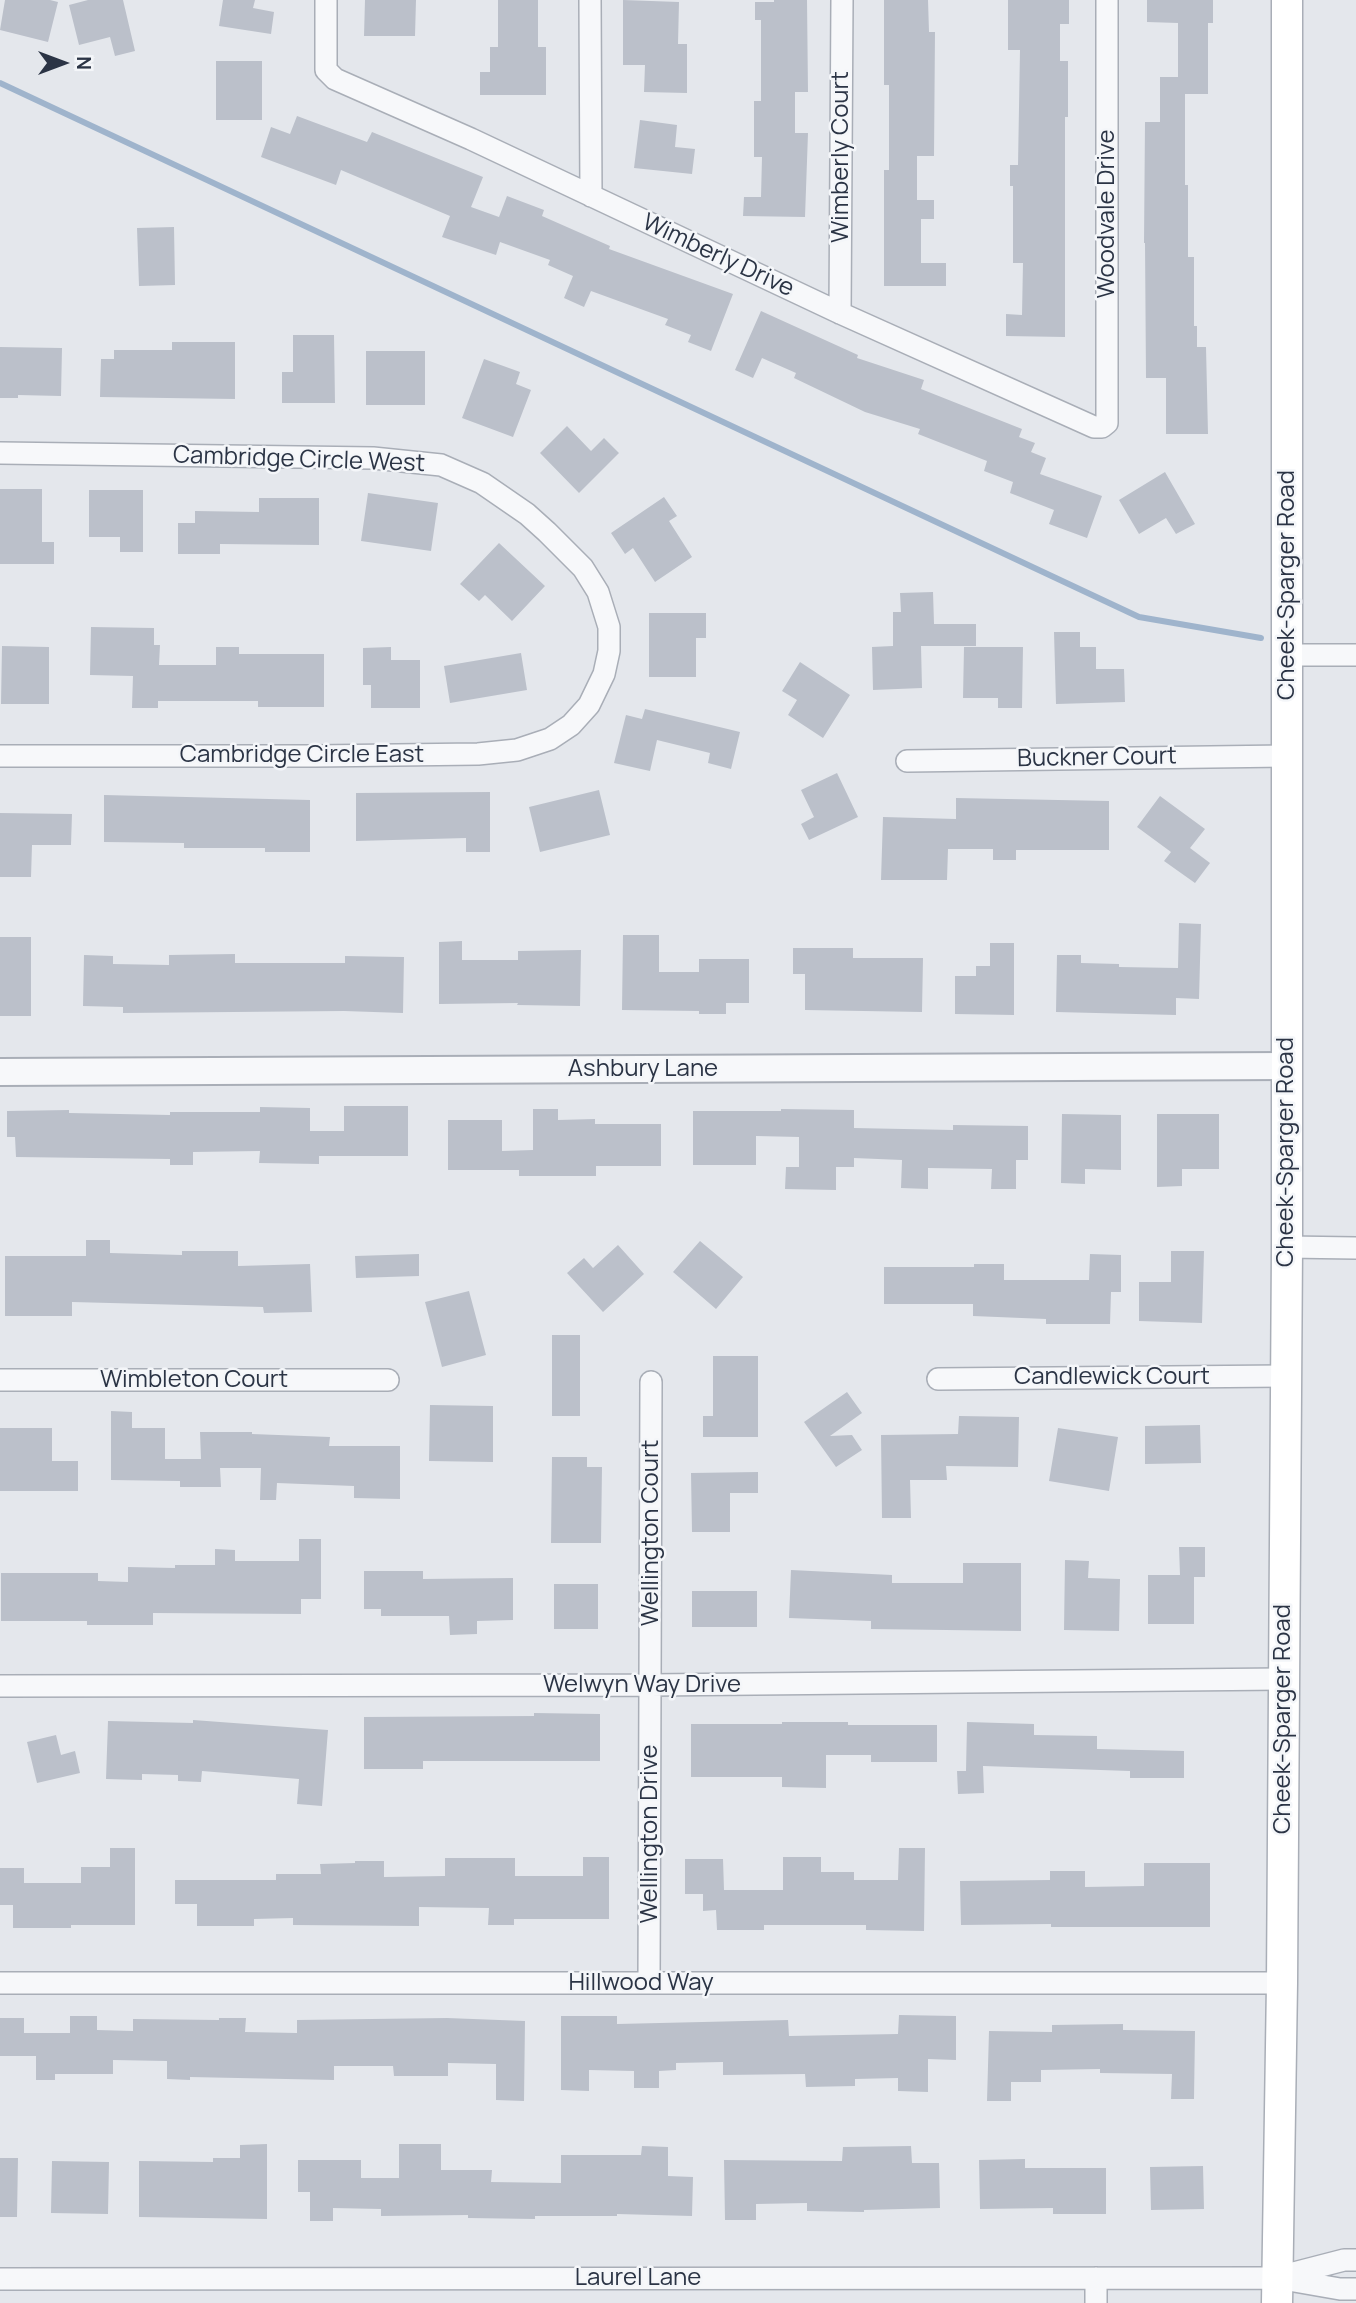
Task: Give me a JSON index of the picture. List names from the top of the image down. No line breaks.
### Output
{"streets":{"main road":["Cheek-Sparger Road"],"street":["Wimberly Court","Woodvale Drive","Wimberly Drive","Cambridge Circle West","Cambridge Circle East","Buckner Court","Ashbury Lane","Candlewick Court","Wimbleton Court","Wellington Court","Welwyn Way Drive","Wellington Drive","Hillwood Way","Laurel Lane"]},"crossings":[["Wimberly Court","Wimberly Drive"],["Woodvale Drive","Wimberly Drive"],["Cambridge Circle West","Cambridge Circle East"],["Cheek-Sparger Road","Buckner Court"],["Cheek-Sparger Road","Ashbury Lane"],["Cheek-Sparger Road","Candlewick Court"],["Cheek-Sparger Road","Welwyn Way Drive"],["Cheek-Sparger Road","Hillwood Way"],["Cheek-Sparger Road","Laurel Lane"],["Wellington Court","Welwyn Way Drive"],["Wellington Court","Wellington Drive"],["Welwyn Way Drive","Wellington Drive"],["Wellington Drive","Hillwood Way"]],"north":"right"}
